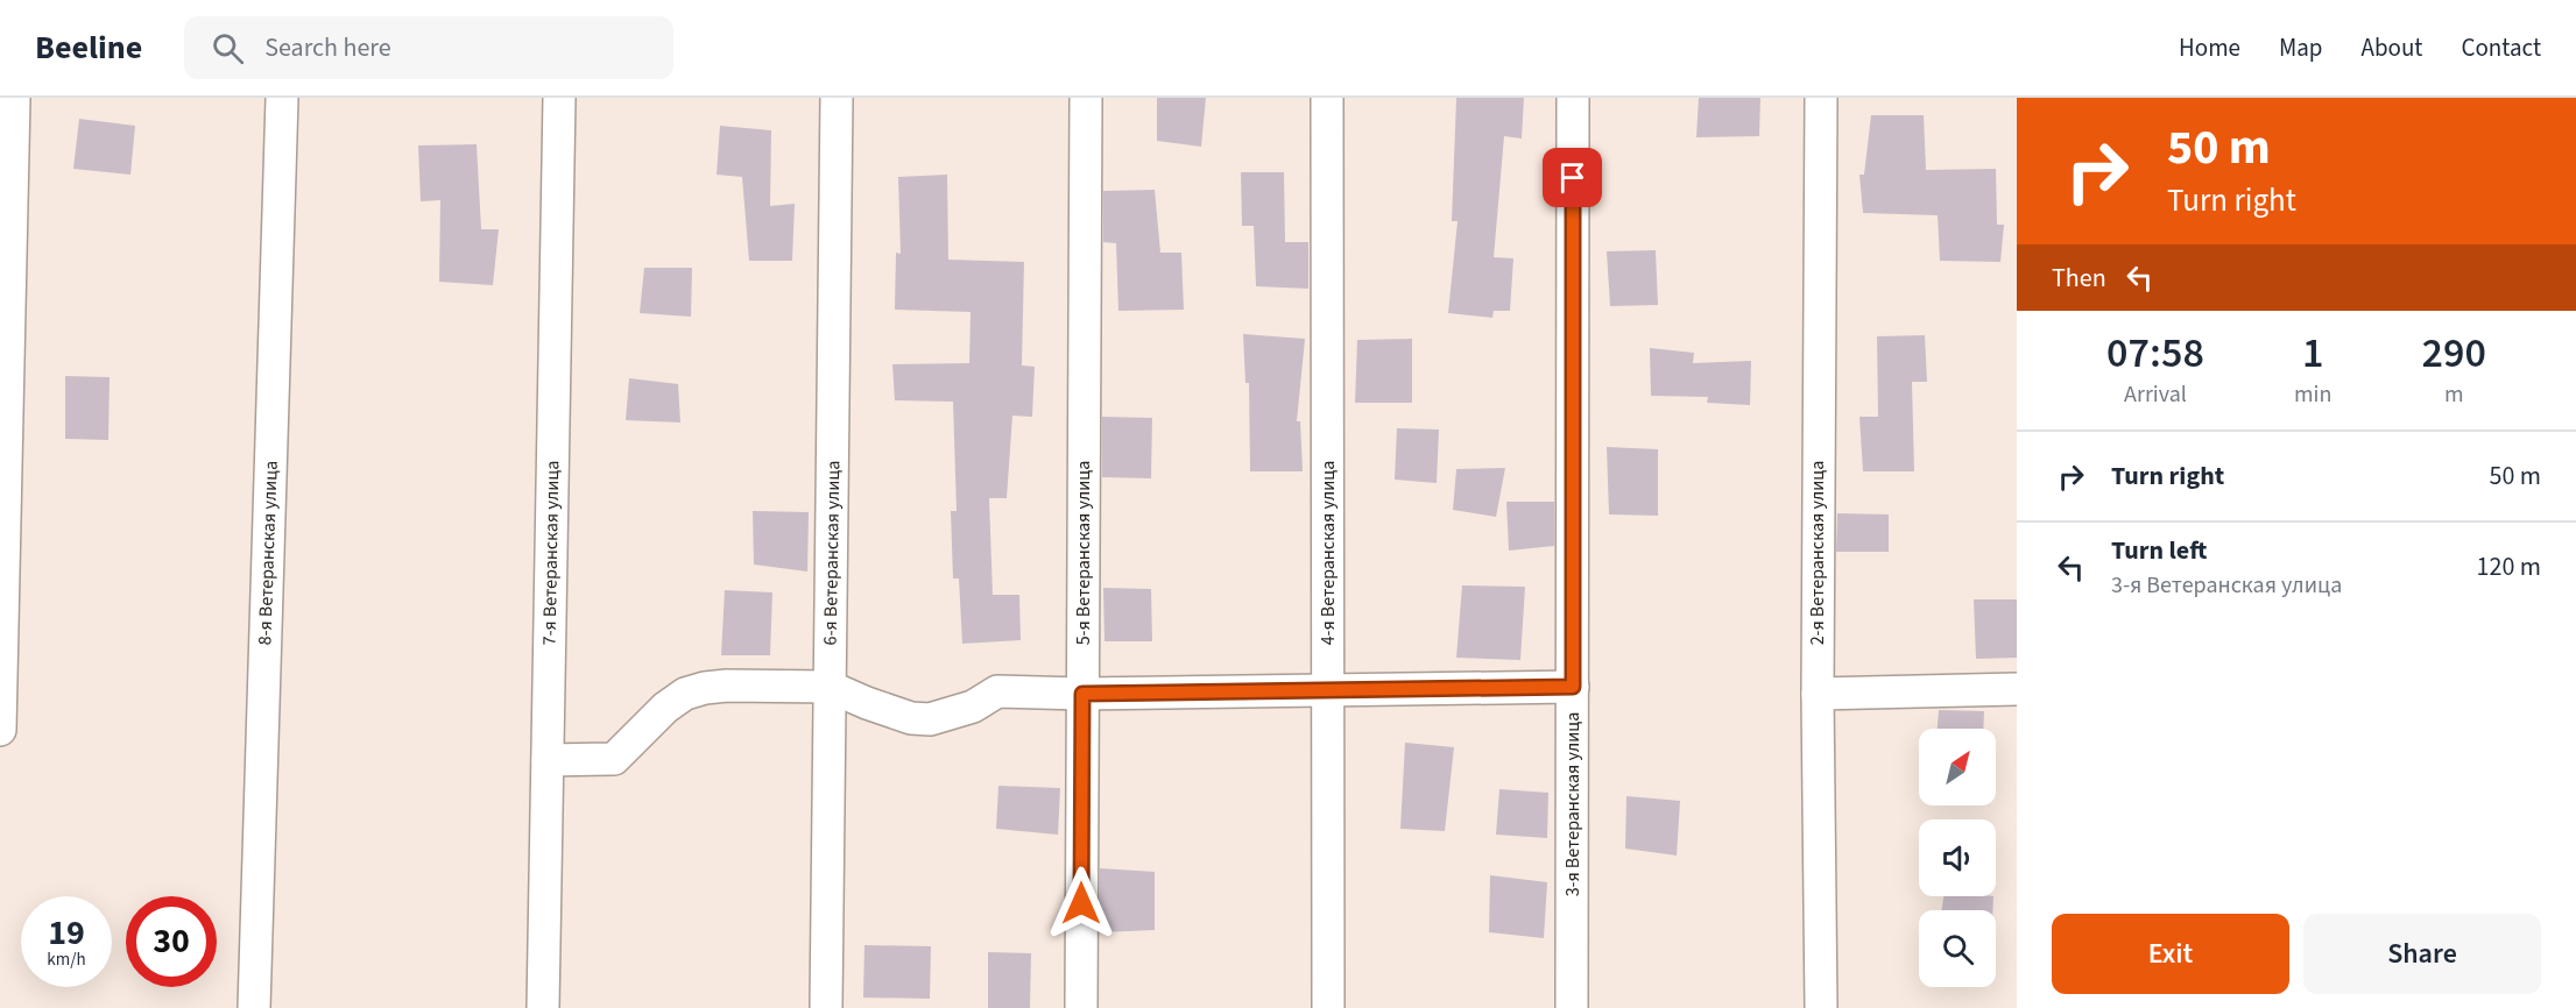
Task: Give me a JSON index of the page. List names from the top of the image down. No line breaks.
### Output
{"streets":{"street":["8-я Ветеранская улица","7-я Ветеранская улица","6-я Ветеранская улица","5-я Ветеранская улица","4-я Ветеранская улица","2-я Ветеранская улица","3-я Ветеранская улица"]},"north":"top right","page":{"header":"Beeline","search":"Search here","nav":["Home","Map","About","Contact"],"turn":["50 m","Turn right"],"then":"Then","eta":["07:58","Arrival","1","min","290","m"],"list":[{"name":"Turn right","value":"50 m"},{"name":"Turn left","note":"3-я Ветеранская улица","value":"120 m"}],"speed":"19 km/h","limit":"30","buttons":["Exit","Share"]}}
